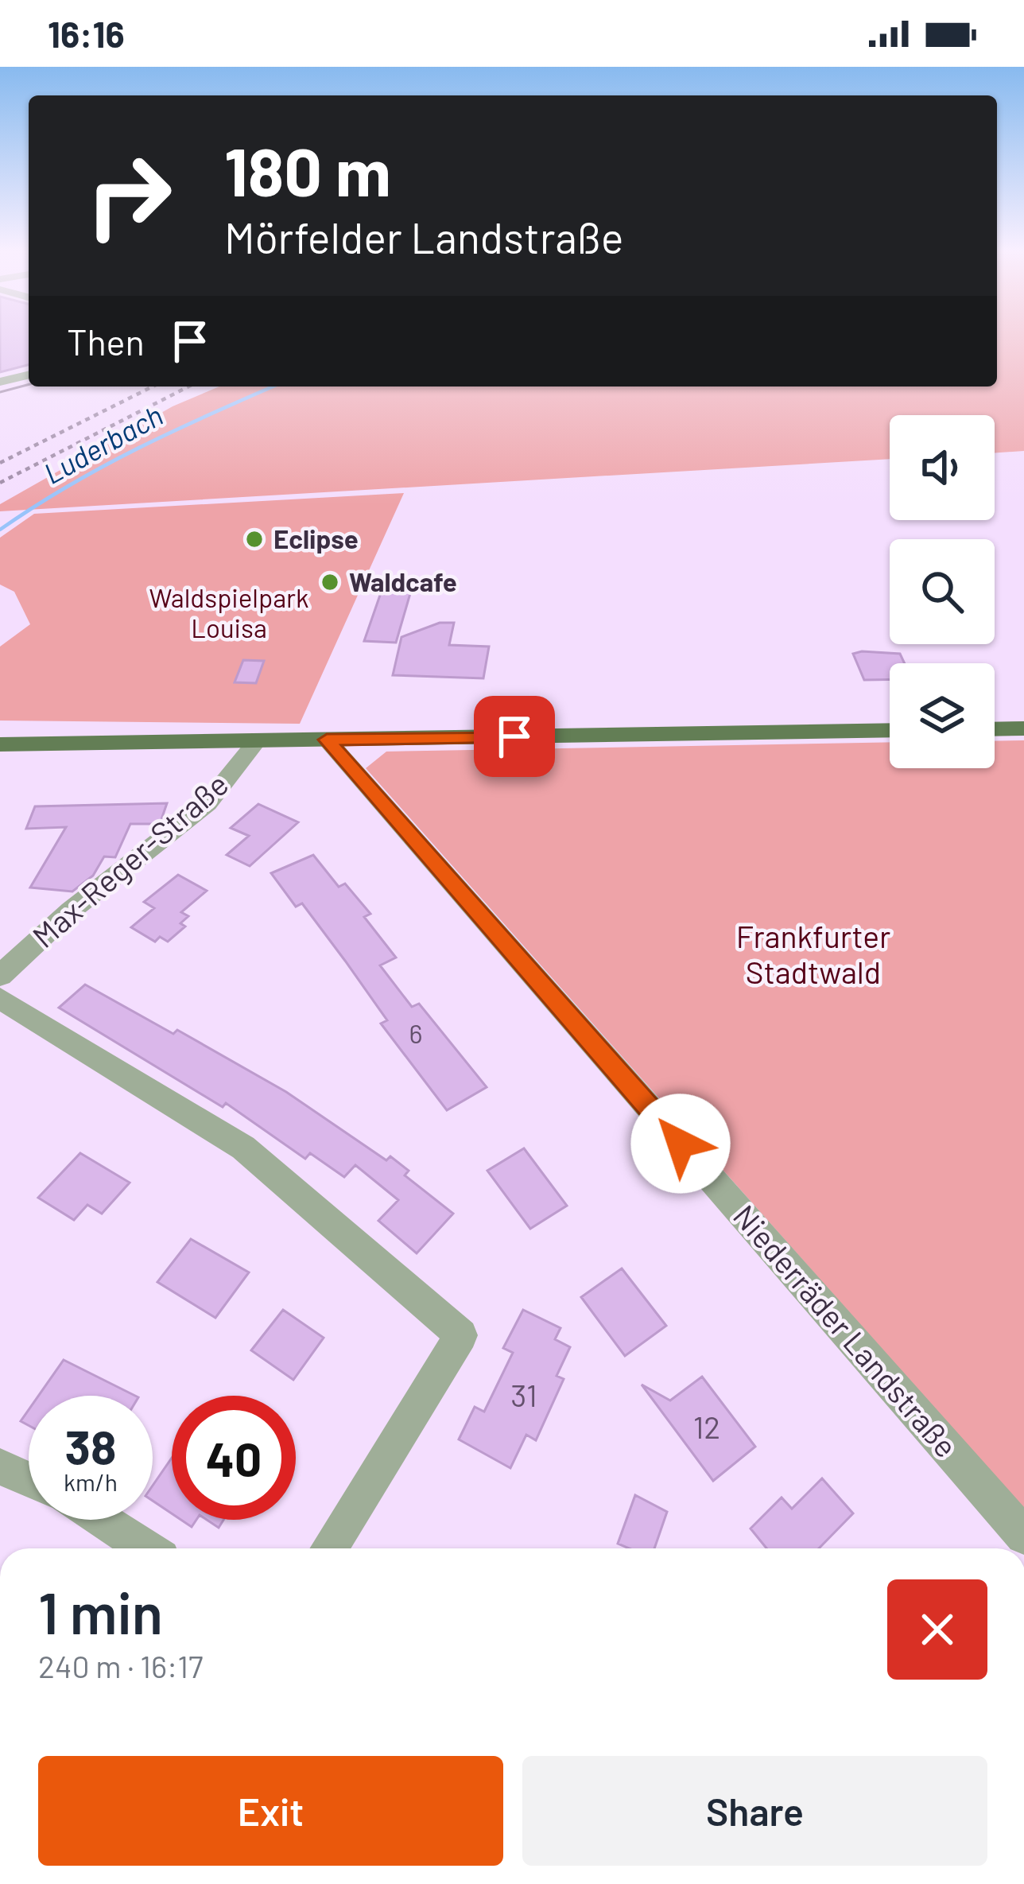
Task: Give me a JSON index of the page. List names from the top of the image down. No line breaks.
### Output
{"streets":{"street":["Max-Reger-Straße","Niederräder Landstraße"]},"water":["Luderbach"],"parks":["Waldspielpark Louisa","Frankfurter Stadtwald"],"places":["Eclipse","Waldcafe"],"house_numbers":["6","31","12"],"page":{"status":"16:16","turn":["180 m","Mörfelder Landstraße"],"then":"Then","speed":"38 km/h","limit":"40","heading":["1 min","240 m · 16:17"],"buttons":["Exit","Share"]}}
